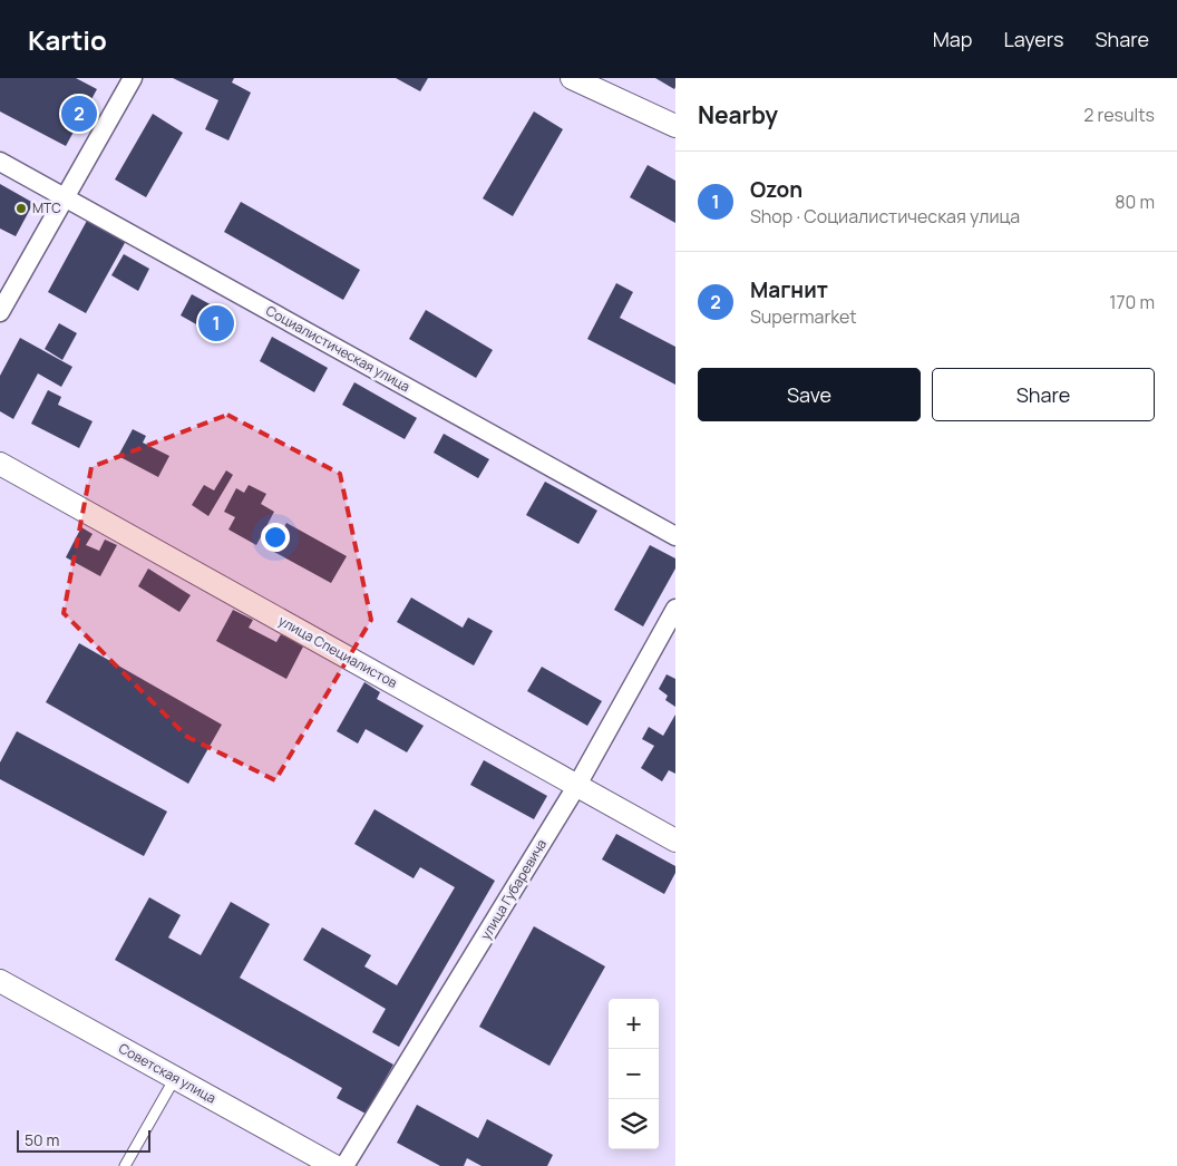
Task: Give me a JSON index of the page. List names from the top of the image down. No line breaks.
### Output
{"streets":{"street":["Социалистическая улица","улица Специалистов","улица Губаревича","Советская улица"]},"crossings":[["улица Специалистов","улица Губаревича"]],"places":["МТС"],"scale_bar":"50 m","page":{"header":"Kartio","nav":["Map","Layers","Share"],"heading":["Nearby","2 results"],"pins":["2","1"],"list":[{"mark":"1","name":"Ozon","note":"Shop · Социалистическая улица","value":"80 m"},{"mark":"2","name":"Магнит","note":"Supermarket","value":"170 m"}],"buttons":["Save","Share"],"map_buttons":["+","−"],"scale":"50 m"}}
